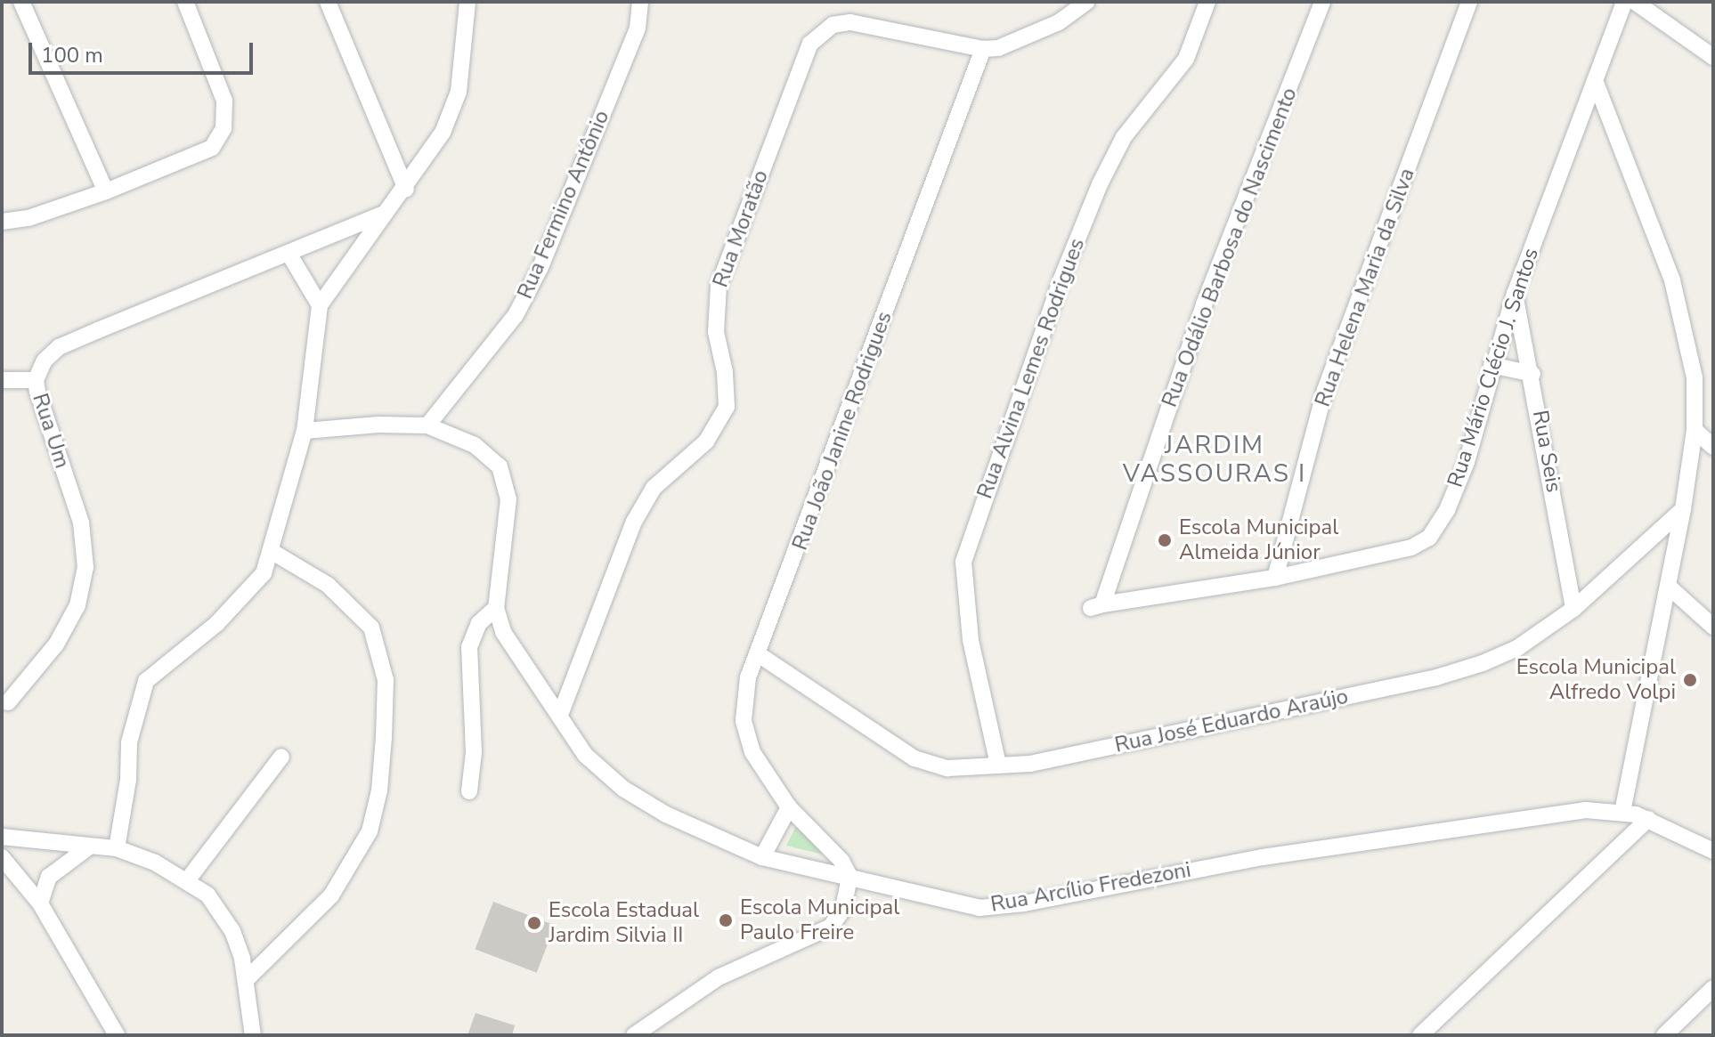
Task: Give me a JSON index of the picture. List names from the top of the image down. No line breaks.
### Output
{"streets":{"street":["Rua Fermino Antônio","Rua Moratão","Rua Odálio Barbosa do Nascimento","Rua Helena Maria da Silva","Rua Mário Clécio J. Santos","Rua Alvina Lemes Rodrigues","Rua Um","Rua João Janine Rodrigues","Rua Seis","Rua José Eduardo Araújo","Rua Arcílio Fredezoni"]},"crossings":[["Rua Fermino Antônio","Rua Arcílio Fredezoni"],["Rua Moratão","Rua João Janine Rodrigues"],["Rua Moratão","Rua Arcílio Fredezoni"],["Rua Odálio Barbosa do Nascimento","Rua Mário Clécio J. Santos"],["Rua Helena Maria da Silva","Rua Mário Clécio J. Santos"],["Rua Mário Clécio J. Santos","Rua Seis"],["Rua Alvina Lemes Rodrigues","Rua José Eduardo Araújo"],["Rua João Janine Rodrigues","Rua José Eduardo Araújo"],["Rua João Janine Rodrigues","Rua Arcílio Fredezoni"],["Rua Seis","Rua José Eduardo Araújo"]],"districts":["JARDIM VASSOURAS I"],"places":["Escola Municipal Almeida Júnior","Escola Municipal Alfredo Volpi","Escola Municipal Paulo Freire","Escola Estadual Jardim Silvia II"],"scale_bar":"100 m"}
